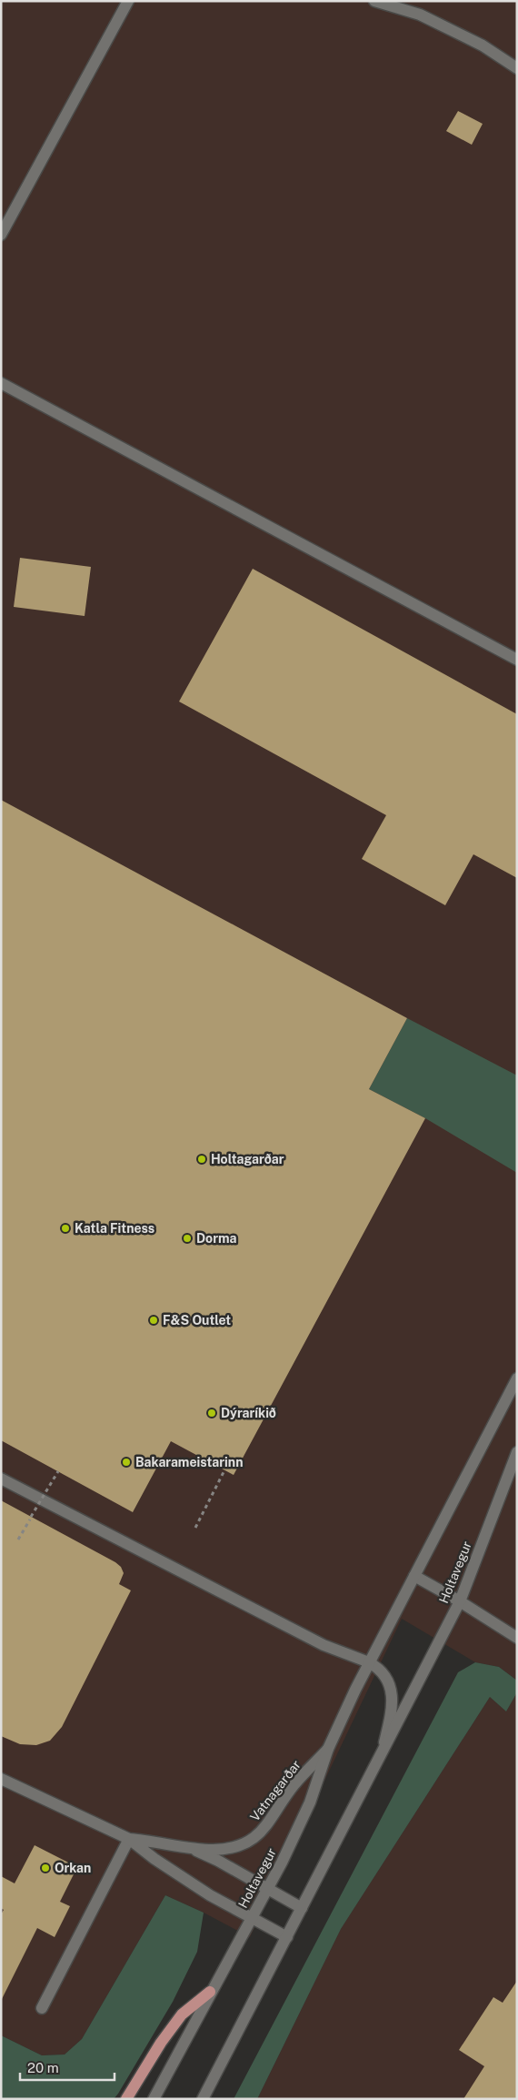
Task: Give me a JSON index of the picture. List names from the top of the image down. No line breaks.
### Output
{"streets":{"main road":["Holtavegur","Vatnagarðar"]},"crossings":[["Holtavegur","Vatnagarðar"]],"places":["Holtagarðar","Katla Fitness","Dorma","F&S Outlet","Dýraríkið","Bakarameistarinn","Orkan"],"scale_bar":"20 m"}
